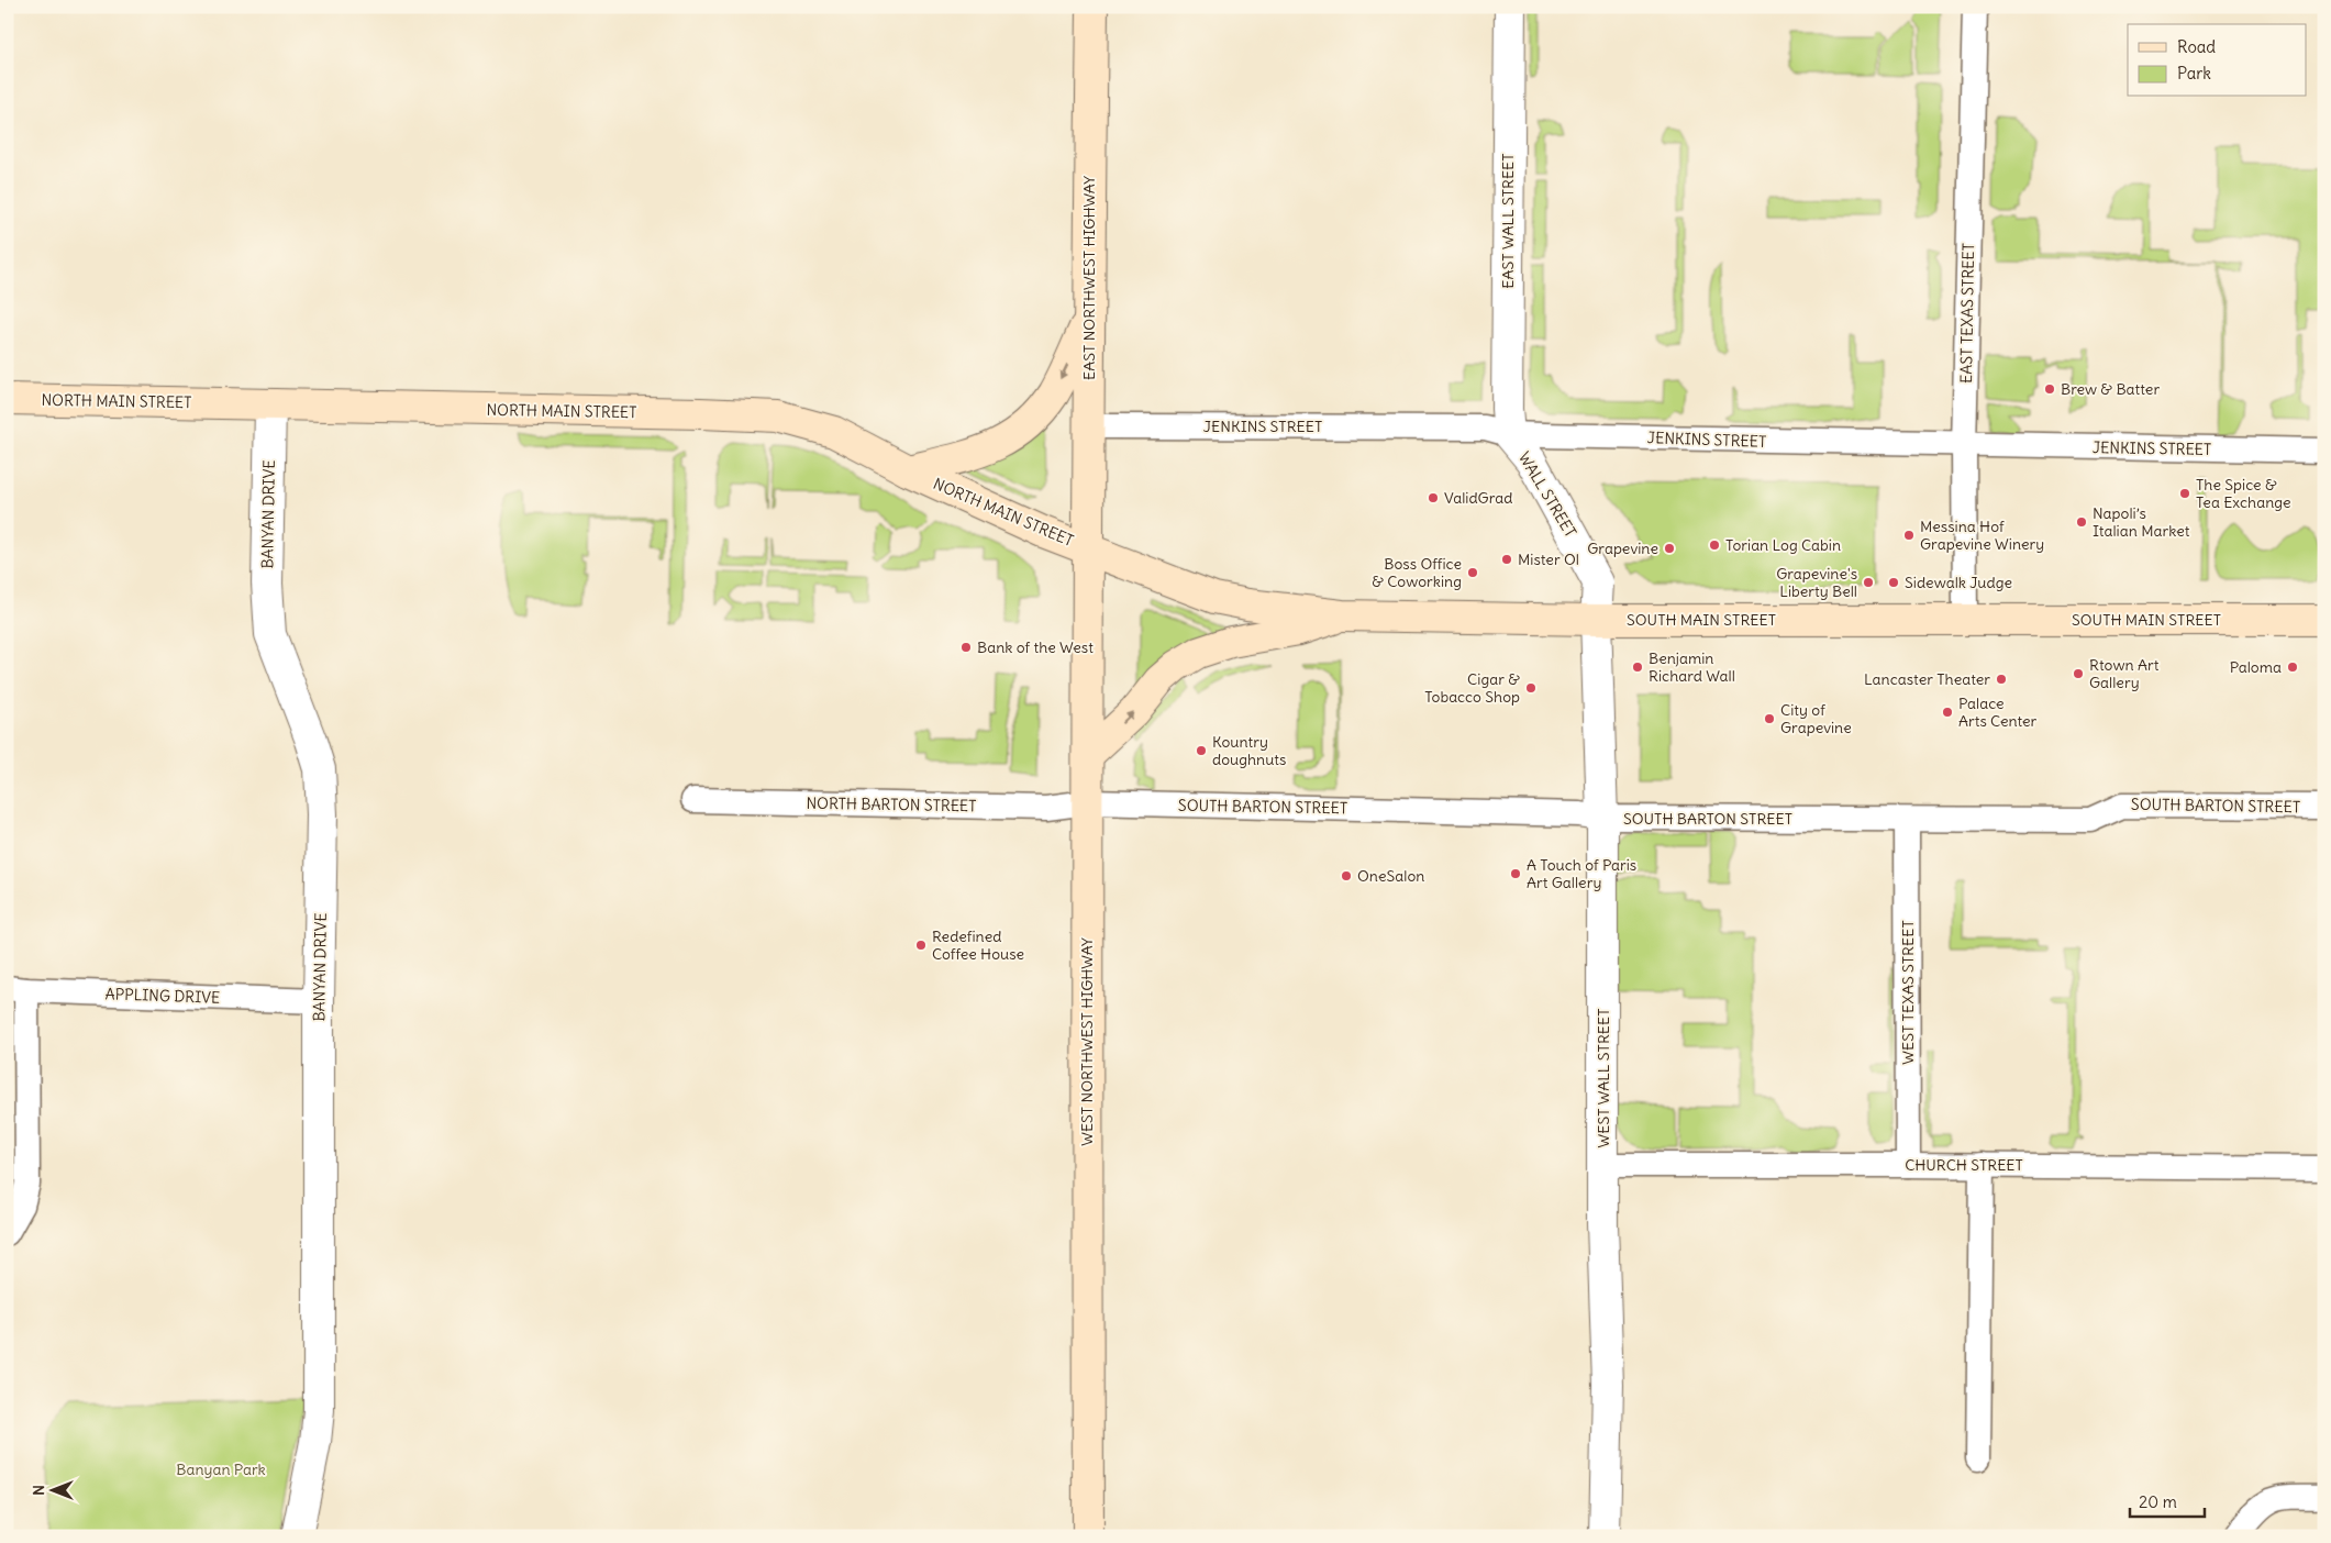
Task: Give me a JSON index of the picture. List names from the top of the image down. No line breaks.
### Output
{"streets":{"main road":["EAST NORTHWEST HIGHWAY","NORTH MAIN STREET","SOUTH MAIN STREET","WEST NORTHWEST HIGHWAY"],"street":["EAST WALL STREET","EAST TEXAS STREET","JENKINS STREET","WALL STREET","BANYAN DRIVE","NORTH BARTON STREET","SOUTH BARTON STREET","WEST TEXAS STREET","APPLING DRIVE","WEST WALL STREET","CHURCH STREET"]},"crossings":[["EAST WALL STREET","JENKINS STREET"],["EAST WALL STREET","WALL STREET"],["EAST NORTHWEST HIGHWAY","NORTH MAIN STREET"],["EAST NORTHWEST HIGHWAY","JENKINS STREET"],["EAST NORTHWEST HIGHWAY","SOUTH MAIN STREET"],["EAST NORTHWEST HIGHWAY","WEST NORTHWEST HIGHWAY"],["EAST TEXAS STREET","JENKINS STREET"],["EAST TEXAS STREET","SOUTH MAIN STREET"],["NORTH MAIN STREET","BANYAN DRIVE"],["NORTH MAIN STREET","SOUTH MAIN STREET"],["NORTH MAIN STREET","WEST NORTHWEST HIGHWAY"],["JENKINS STREET","WALL STREET"],["WALL STREET","SOUTH MAIN STREET"],["WALL STREET","WEST WALL STREET"],["BANYAN DRIVE","APPLING DRIVE"],["SOUTH MAIN STREET","WEST NORTHWEST HIGHWAY"],["SOUTH MAIN STREET","WEST WALL STREET"],["NORTH BARTON STREET","SOUTH BARTON STREET"],["NORTH BARTON STREET","WEST NORTHWEST HIGHWAY"],["SOUTH BARTON STREET","WEST TEXAS STREET"],["SOUTH BARTON STREET","WEST NORTHWEST HIGHWAY"],["SOUTH BARTON STREET","WEST WALL STREET"],["WEST TEXAS STREET","CHURCH STREET"],["WEST WALL STREET","CHURCH STREET"]],"parks":["Banyan Park"],"places":["Brew & Batter","The Spice & Tea Exchange","ValidGrad","Napoli’s Italian Market","Messina Hof Grapevine Winery","Torian Log Cabin","Grapevine","Mister Ol","Boss Office & Coworking","Grapevine's Liberty Bell","Sidewalk Judge","Bank of the West","Benjamin Richard Wall","Paloma","Rtown Art Gallery","Lancaster Theater","Cigar & Tobacco Shop","Palace Arts Center","City of Grapevine","Kountry doughnuts","A Touch of Paris Art Gallery","OneSalon","Redefined Coffee House"],"legend":["Road","Park"],"scale_bar":"20 m","north":"left"}
